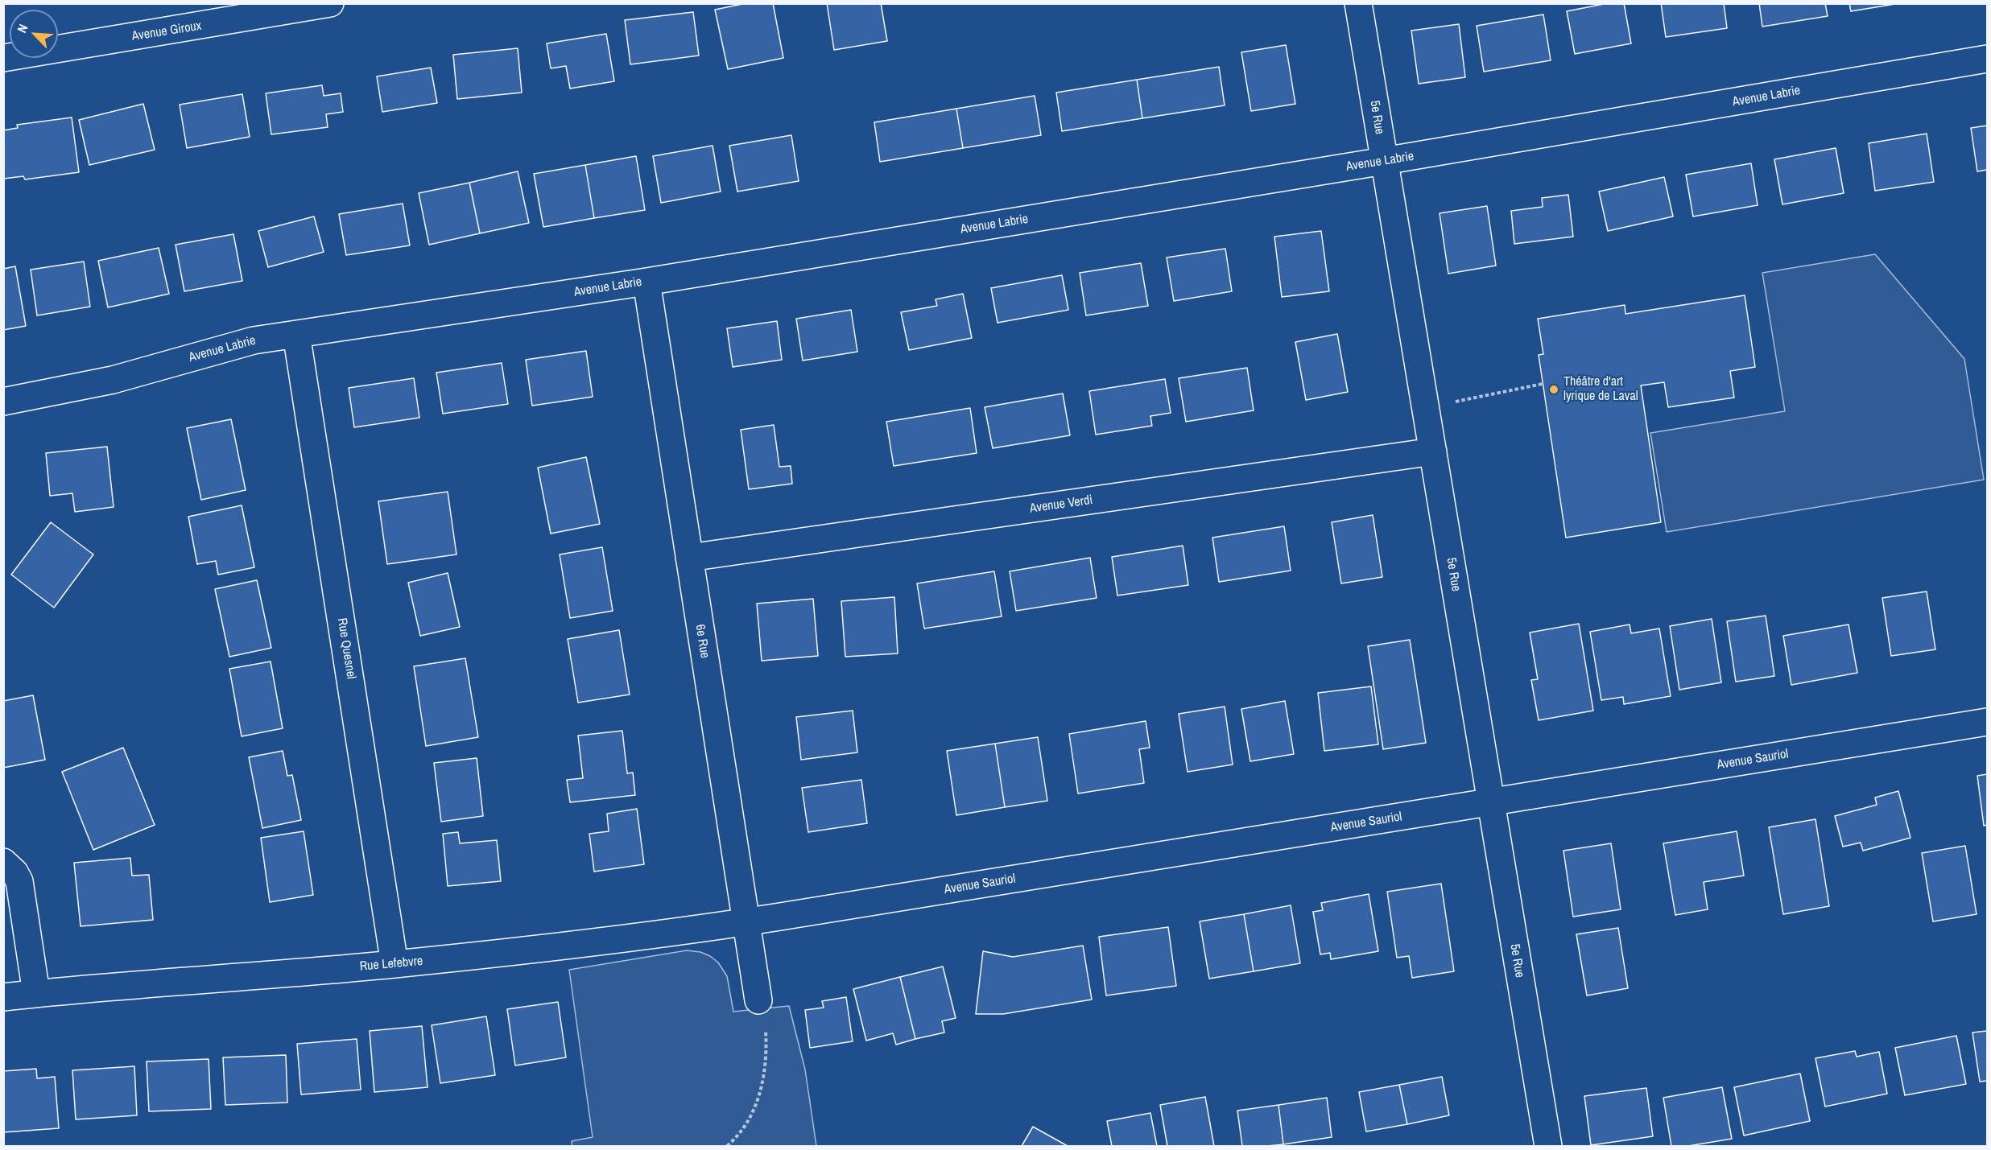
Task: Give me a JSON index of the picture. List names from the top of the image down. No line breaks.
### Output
{"streets":{"street":["Avenue Giroux","Avenue Labrie","5e Rue","Avenue Verdi","6e Rue","Rue Quesnel","Avenue Sauriol","Rue Lefebvre"]},"crossings":[["Avenue Labrie","5e Rue"],["Avenue Labrie","6e Rue"],["Avenue Labrie","Rue Quesnel"],["5e Rue","Avenue Verdi"],["5e Rue","Avenue Sauriol"],["Avenue Verdi","6e Rue"],["6e Rue","Avenue Sauriol"],["6e Rue","Rue Lefebvre"],["Rue Quesnel","Rue Lefebvre"],["Avenue Sauriol","Rue Lefebvre"]],"places":["Théâtre d'art lyrique de Laval"],"north":"top left"}
